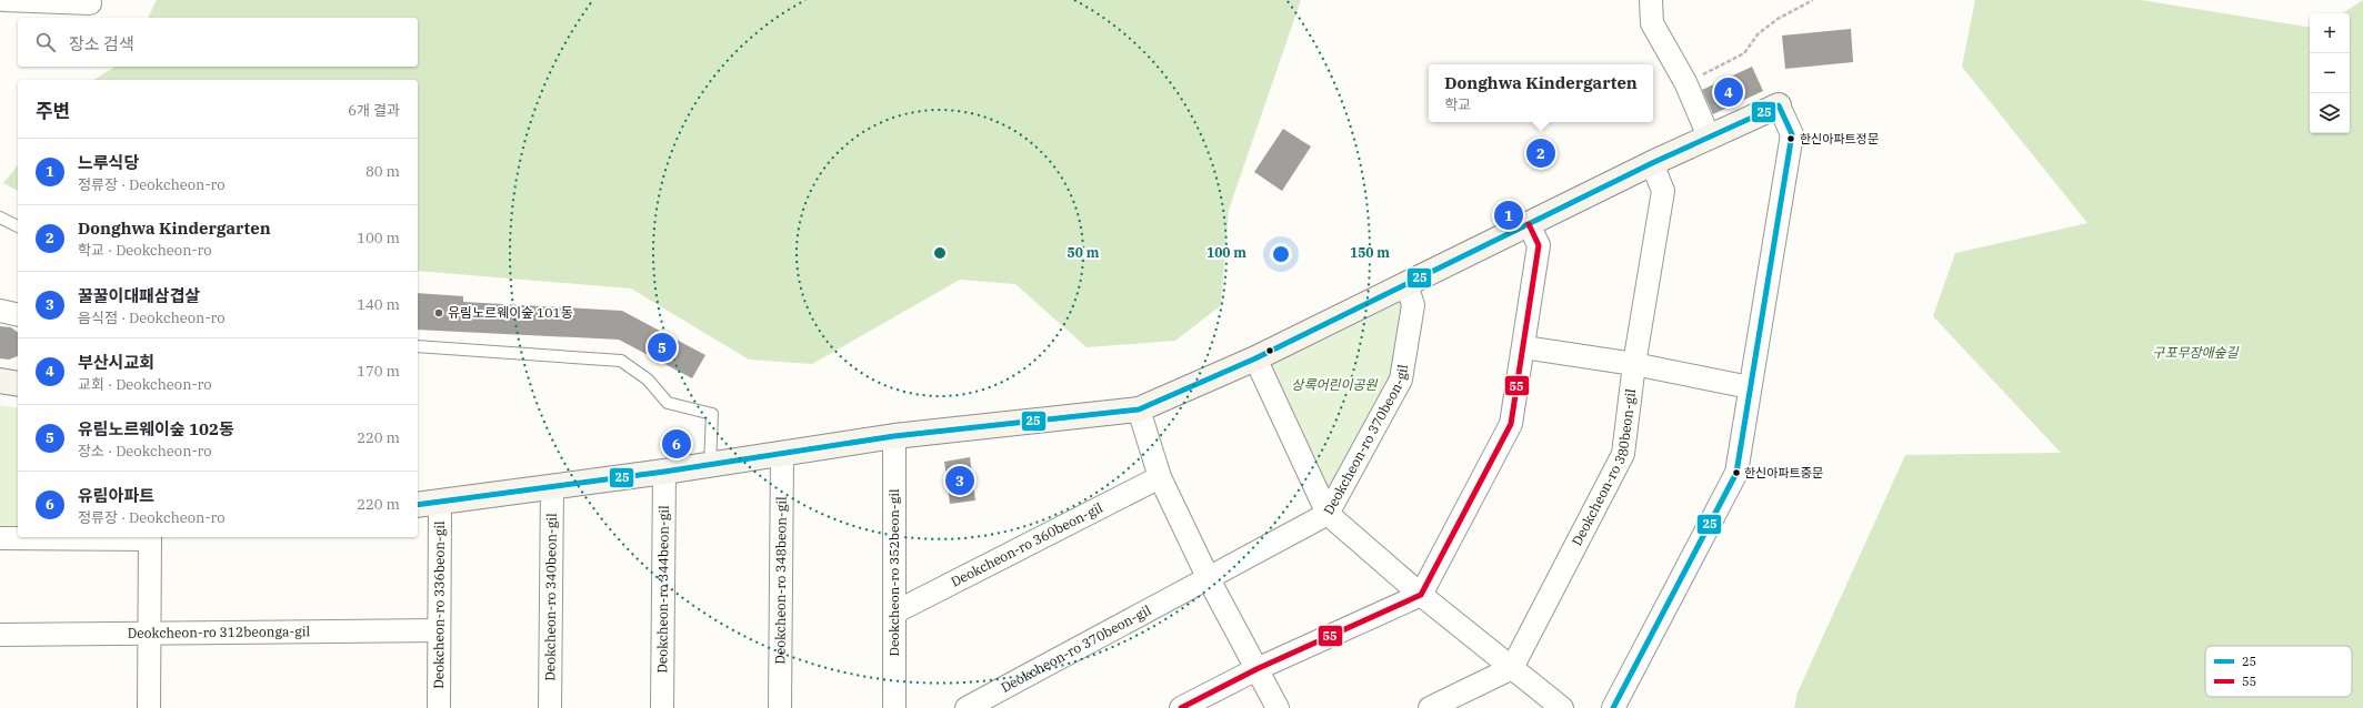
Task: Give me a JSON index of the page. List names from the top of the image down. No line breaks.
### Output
{"streets":{"street":["Deokcheon-ro 370beon-gil","Deokcheon-ro 380beon-gil","Deokcheon-ro 360beon-gil","Deokcheon-ro 352beon-gil","Deokcheon-ro 348beon-gil","Deokcheon-ro 344beon-gil","Deokcheon-ro 340beon-gil","Deokcheon-ro 336beon-gil","Deokcheon-ro 312beonga-gil"]},"crossings":[["Deokcheon-ro 360beon-gil","Deokcheon-ro 352beon-gil"],["Deokcheon-ro 336beon-gil","Deokcheon-ro 312beonga-gil"]],"parks":["구포무장애숲길","상록어린이공원"],"places":["한신아파트정문","유림노르웨이숲 101동","한신아파트중문"],"lines":["transit line 25","transit line 55"],"legend":["25","55"],"page":{"map_buttons":["+","−"],"search":"장소 검색","popup":["Donghwa Kindergarten","학교"],"pins":["4","2","1","5","6","3"],"heading":["주변","6개 결과"],"list":[{"mark":"1","name":"느루식당","note":"정류장 · Deokcheon-ro","value":"80 m"},{"mark":"2","name":"Donghwa Kindergarten","note":"학교 · Deokcheon-ro","value":"100 m"},{"mark":"3","name":"꿀꿀이대패삼겹살","note":"음식점 · Deokcheon-ro","value":"140 m"},{"mark":"4","name":"부산시교회","note":"교회 · Deokcheon-ro","value":"170 m"},{"mark":"5","name":"유림노르웨이숲 102동","note":"장소 · Deokcheon-ro","value":"220 m"},{"mark":"6","name":"유림아파트","note":"정류장 · Deokcheon-ro","value":"220 m"}]},"rings":["50 m","100 m","150 m"]}
